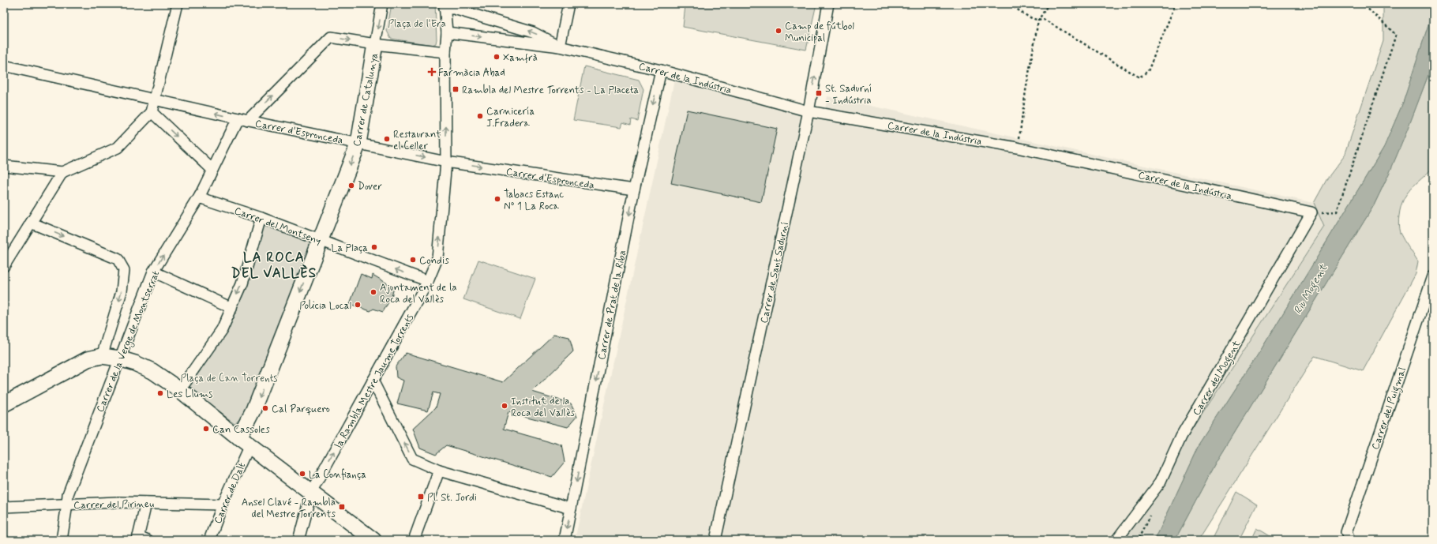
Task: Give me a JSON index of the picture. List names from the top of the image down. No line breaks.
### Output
{"streets":{"street":["Carrer de la Indústria","Carrer de Catalunya","Carrer d'Espronceda","Carrer del Montseny","Carrer de Sant Sadurní","Carrer de Prat de la Riba","Carrer de la Verge de Montserrat","Carrer del Mogent","la Rambla Mestre Jaume Torrents","Carrer del Puigmal","Carrer de Dalt","Carrer del Pirineu"]},"crossings":[["Carrer de la Indústria","Carrer de Sant Sadurní"],["Carrer de la Indústria","Carrer de Prat de la Riba"],["Carrer de la Indústria","Carrer del Mogent"],["Carrer de la Indústria","la Rambla Mestre Jaume Torrents"],["Carrer de Catalunya","Carrer d'Espronceda"],["Carrer de Catalunya","Carrer del Montseny"],["Carrer de Catalunya","Carrer de la Verge de Montserrat"],["Carrer de Catalunya","Carrer de Dalt"],["Carrer d'Espronceda","Carrer de Prat de la Riba"],["Carrer d'Espronceda","Carrer de la Verge de Montserrat"],["Carrer d'Espronceda","la Rambla Mestre Jaume Torrents"],["Carrer del Montseny","Carrer de la Verge de Montserrat"],["Carrer del Montseny","la Rambla Mestre Jaume Torrents"],["Carrer de la Verge de Montserrat","la Rambla Mestre Jaume Torrents"],["Carrer de la Verge de Montserrat","Carrer del Pirineu"],["Carrer de Dalt","Carrer del Pirineu"]],"one_way":["Carrer del Montseny","Carrer de Prat de la Riba","la Rambla Mestre Jaume Torrents"],"districts":["LA ROCA DEL VALLÈS"],"water":["Riu Mogent"],"parks":["Plaça de l'Era","Plaça de Can Torrents"],"places":{"other":["Camp de fútbol Municipal","Xamfrà","Carnicería J.Fradera","Restaurant el Celler","Dover","Tabacs Estanc Nº 1 La Roca","La Plaça","Condis","Ajuntament de la Roca del Vallès","Policia Local","Les Llums","Institut de la Roca del Vallès","Cal Parquero","Can Cassoles","La Confiança"],"health":["Farmàcia Abad"],"transit":["Rambla del Mestre Torrents - La Placeta","St. Sadurní - Indústria","Pl. St. Jordi","Ansel Clavé - Rambla del Mestre Torrents"]}}
